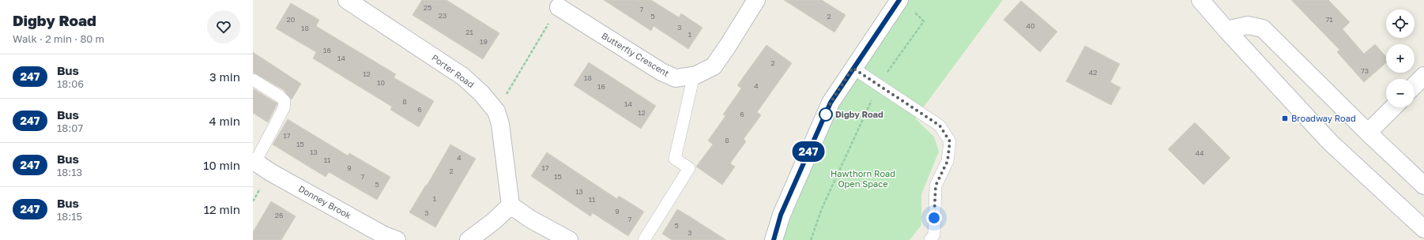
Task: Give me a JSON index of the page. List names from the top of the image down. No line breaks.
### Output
{"streets":{"street":["Butterfly Crescent","Porter Road","Donney Brook"]},"parks":["Hawthorn Road Open Space"],"places":{"other":["Digby Road"],"transit":["Broadway Road"]},"lines":["bus line 247"],"house_numbers":["25","7","23","5","2","20","71","40","3","18","21","1","19","16","14","2","73","42","12","18","10","4","16","8","14","6","12","6","17","8","15","13","44","4","11","9","17","2","7","15","5","13","1","11","9","3","26","7","5","3"],"page":{"heading":["Digby Road","Walk · 2 min · 80 m"],"on_map":"247","map_buttons":["+","−"],"list":[{"mark":"247","name":"Bus","note":"18:06","value":"3 min"},{"mark":"247","name":"Bus","note":"18:07","value":"4 min"},{"mark":"247","name":"Bus","note":"18:13","value":"10 min"},{"mark":"247","name":"Bus","note":"18:15","value":"12 min"}]}}
